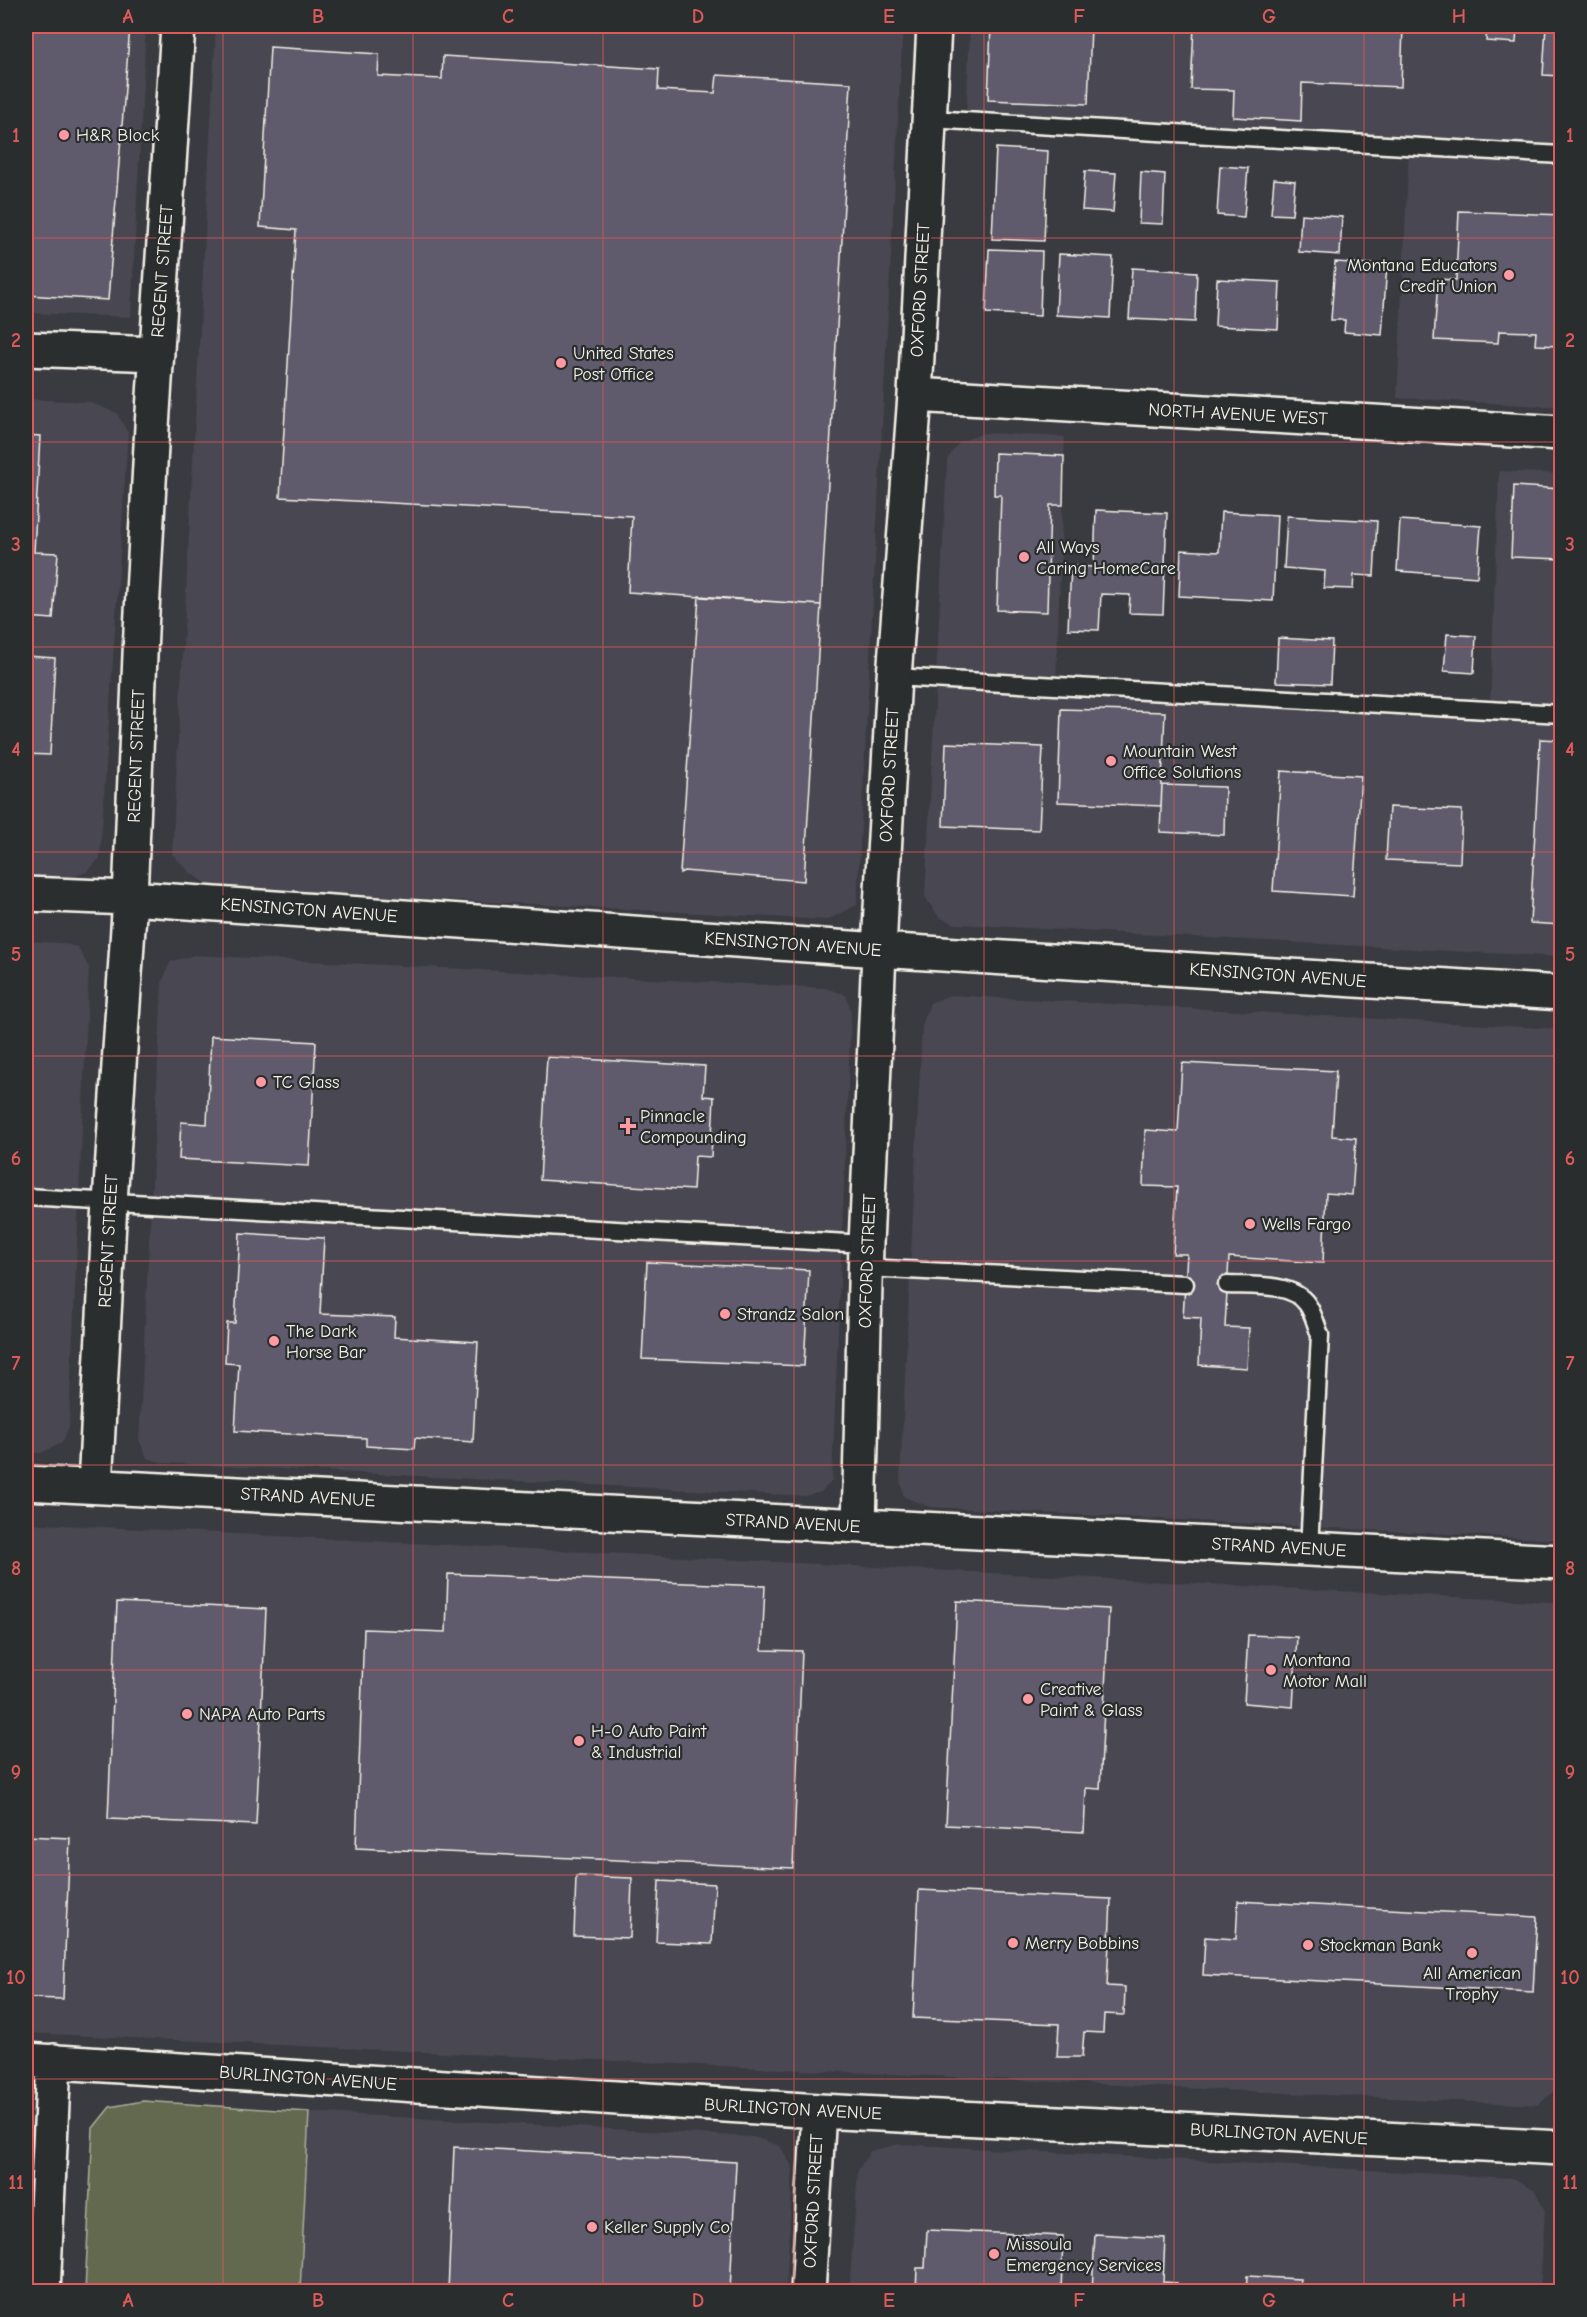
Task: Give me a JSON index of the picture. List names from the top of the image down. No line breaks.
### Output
{"streets":{"street":["REGENT STREET","OXFORD STREET","NORTH AVENUE WEST","KENSINGTON AVENUE","STRAND AVENUE","BURLINGTON AVENUE"]},"crossings":[["REGENT STREET","KENSINGTON AVENUE"],["REGENT STREET","STRAND AVENUE"],["OXFORD STREET","NORTH AVENUE WEST"],["OXFORD STREET","KENSINGTON AVENUE"],["OXFORD STREET","STRAND AVENUE"],["OXFORD STREET","BURLINGTON AVENUE"]],"places":{"other":["H&R Block","Montana Educators Credit Union","United States Post Office","All Ways Caring HomeCare","Mountain West Office Solutions","TC Glass","Wells Fargo","Strandz Salon","The Dark Horse Bar","Montana Motor Mall","Creative Paint & Glass","NAPA Auto Parts","H-O Auto Paint & Industrial","Merry Bobbins","Stockman Bank","All American Trophy","Keller Supply Co","Missoula Emergency Services"],"health":["Pinnacle Compounding"]},"grid":{"columns":["A","B","C","D","E","F","G","H"],"rows":["1","2","3","4","5","6","7","8","9","10","11"]}}
